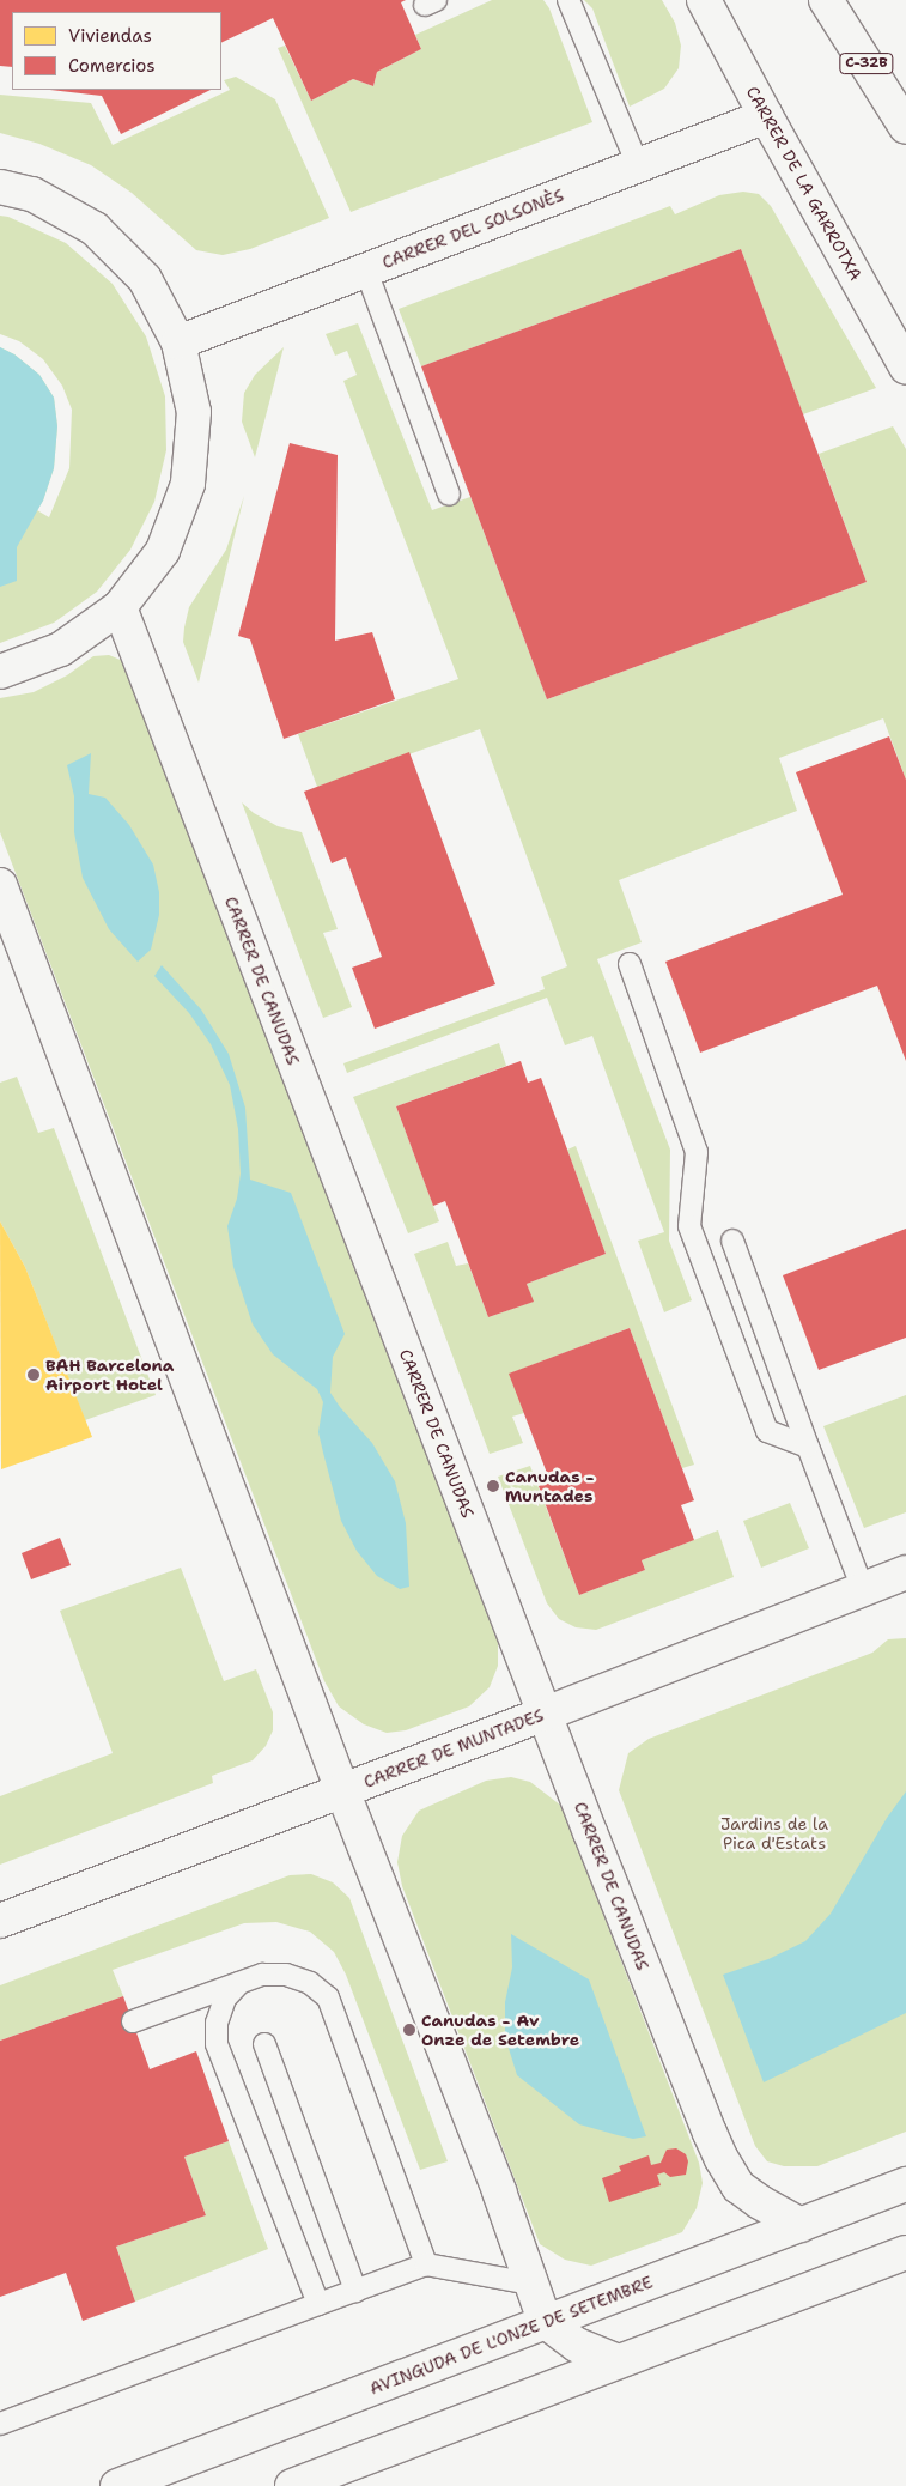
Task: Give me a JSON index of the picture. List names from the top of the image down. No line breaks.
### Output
{"streets":{"main road":["C-32B","CARRER DE LA GARROTXA","CARRER DEL SOLSONÈS","CARRER DE CANUDAS","CARRER DE MUNTADES","AVINGUDA DE L'ONZE DE SETEMBRE"]},"crossings":[["CARRER DE LA GARROTXA","CARRER DEL SOLSONÈS"],["CARRER DE CANUDAS","CARRER DE MUNTADES"],["CARRER DE CANUDAS","AVINGUDA DE L'ONZE DE SETEMBRE"]],"parks":["Jardins de la Pica d'Estats"],"places":["BAH Barcelona Airport Hotel","Canudas - Muntades","Canudas - Av Onze de Setembre"],"legend":["Viviendas","Comercios"]}
